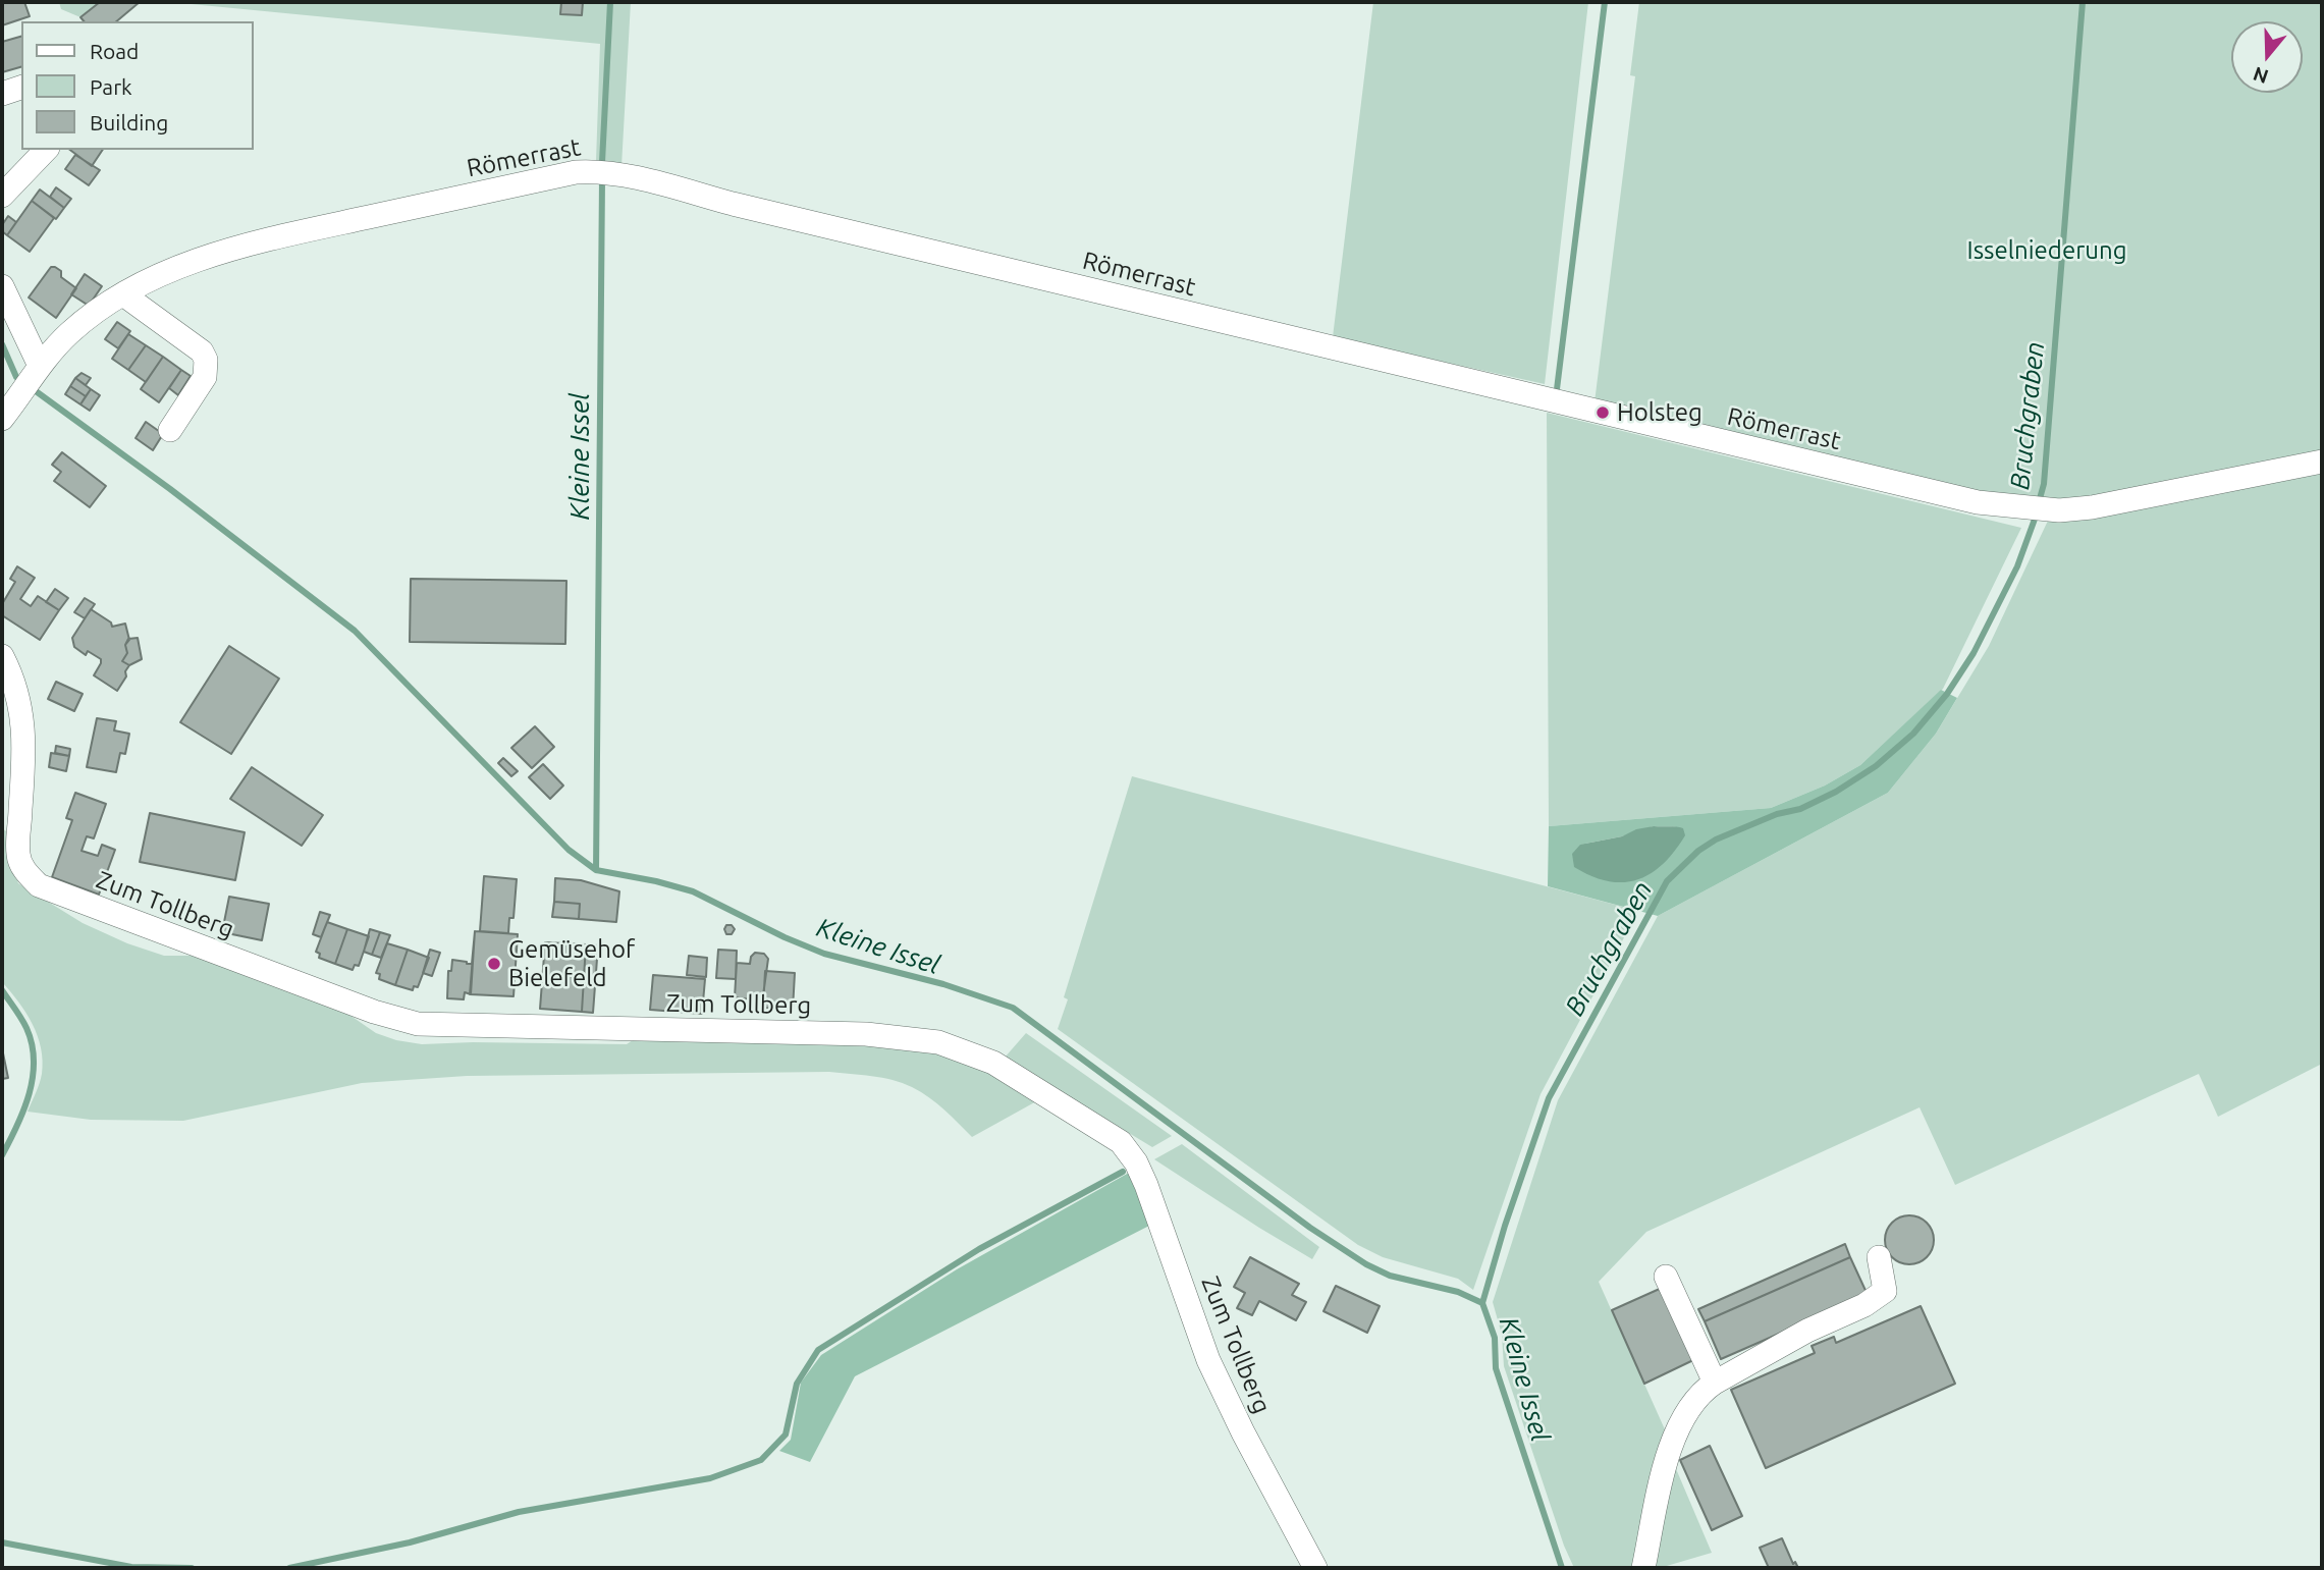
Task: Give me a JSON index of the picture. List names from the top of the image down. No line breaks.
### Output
{"streets":{"street":["Römerrast","Zum Tollberg"]},"water":["Bruchgraben","Kleine Issel"],"parks":["Isselniederung"],"places":["Holsteg","Gemüsehof Bielefeld"],"legend":["Road","Park","Building"],"north":"bottom"}
